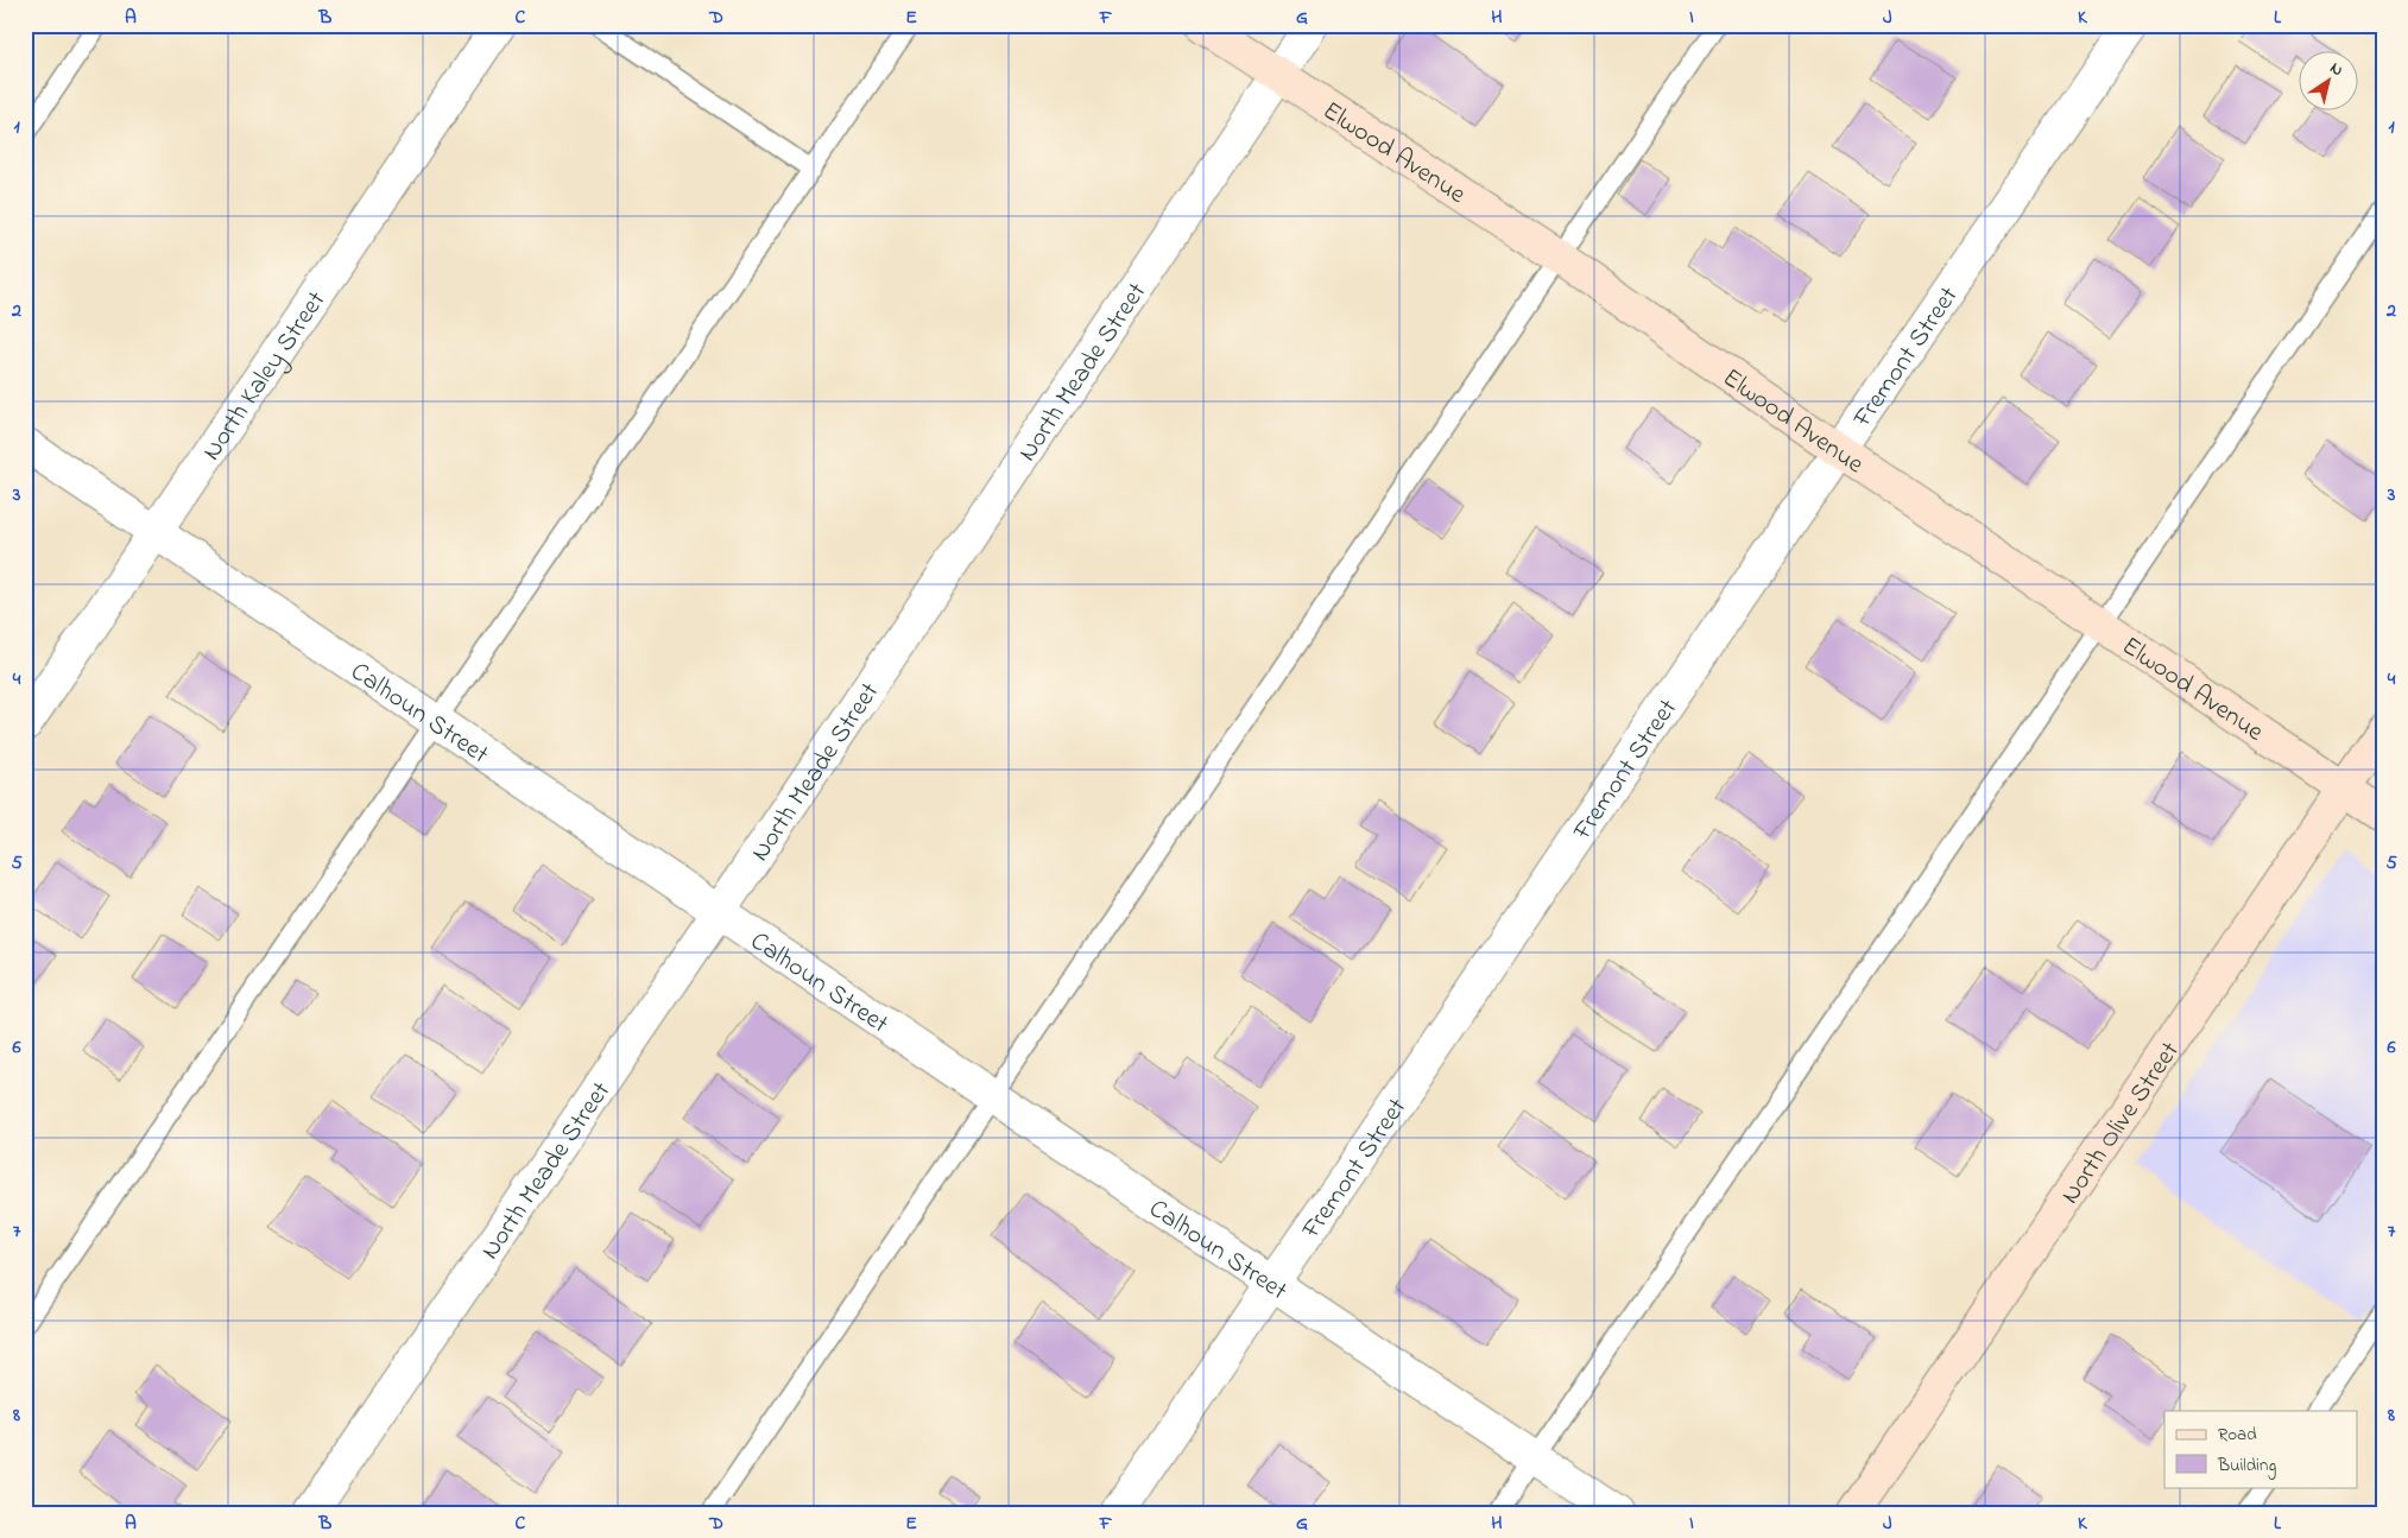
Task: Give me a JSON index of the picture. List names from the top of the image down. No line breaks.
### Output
{"streets":{"street":["Elwood Avenue","Fremont Street","North Meade Street","North Kaley Street","Calhoun Street","North Olive Street"]},"crossings":[["Elwood Avenue","Fremont Street"],["Elwood Avenue","North Meade Street"],["Elwood Avenue","North Olive Street"],["Fremont Street","Calhoun Street"],["North Meade Street","Calhoun Street"],["North Kaley Street","Calhoun Street"]],"legend":["Road","Building"],"north":"top right","grid":{"columns":["A","B","C","D","E","F","G","H","I","J","K","L"],"rows":["1","2","3","4","5","6","7","8"]}}
